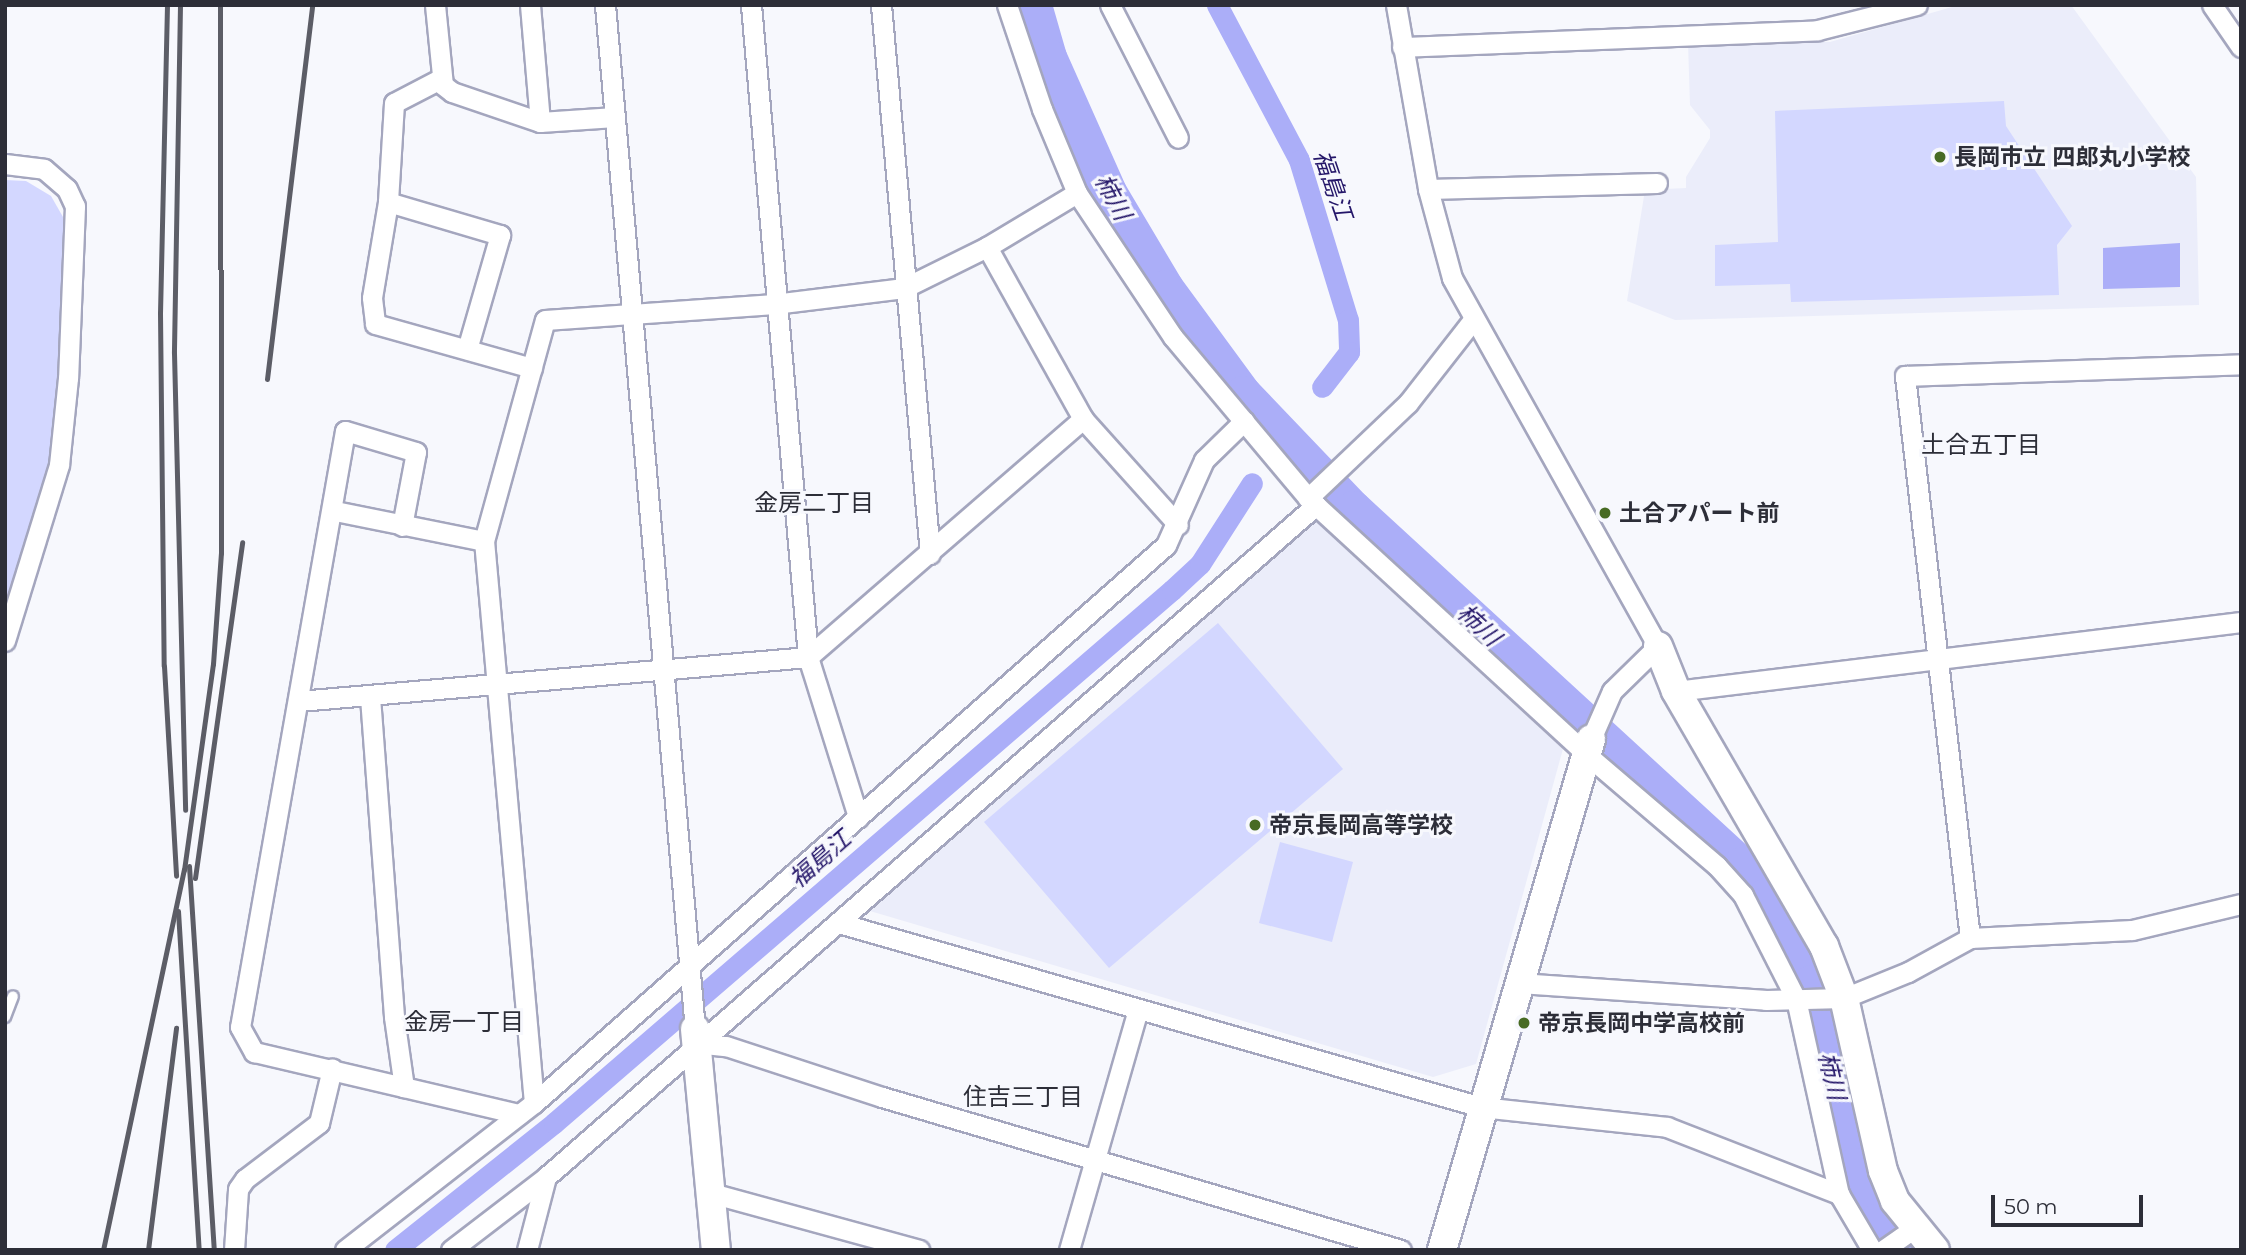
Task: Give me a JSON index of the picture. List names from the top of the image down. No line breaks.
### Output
{"districts":["土合五丁目","金房二丁目","金房一丁目","住吉三丁目"],"water":["福島江","柿川"],"places":["長岡市立 四郎丸小学校","土合アパート前","帝京長岡高等学校","帝京長岡中学高校前"],"scale_bar":"50 m"}
